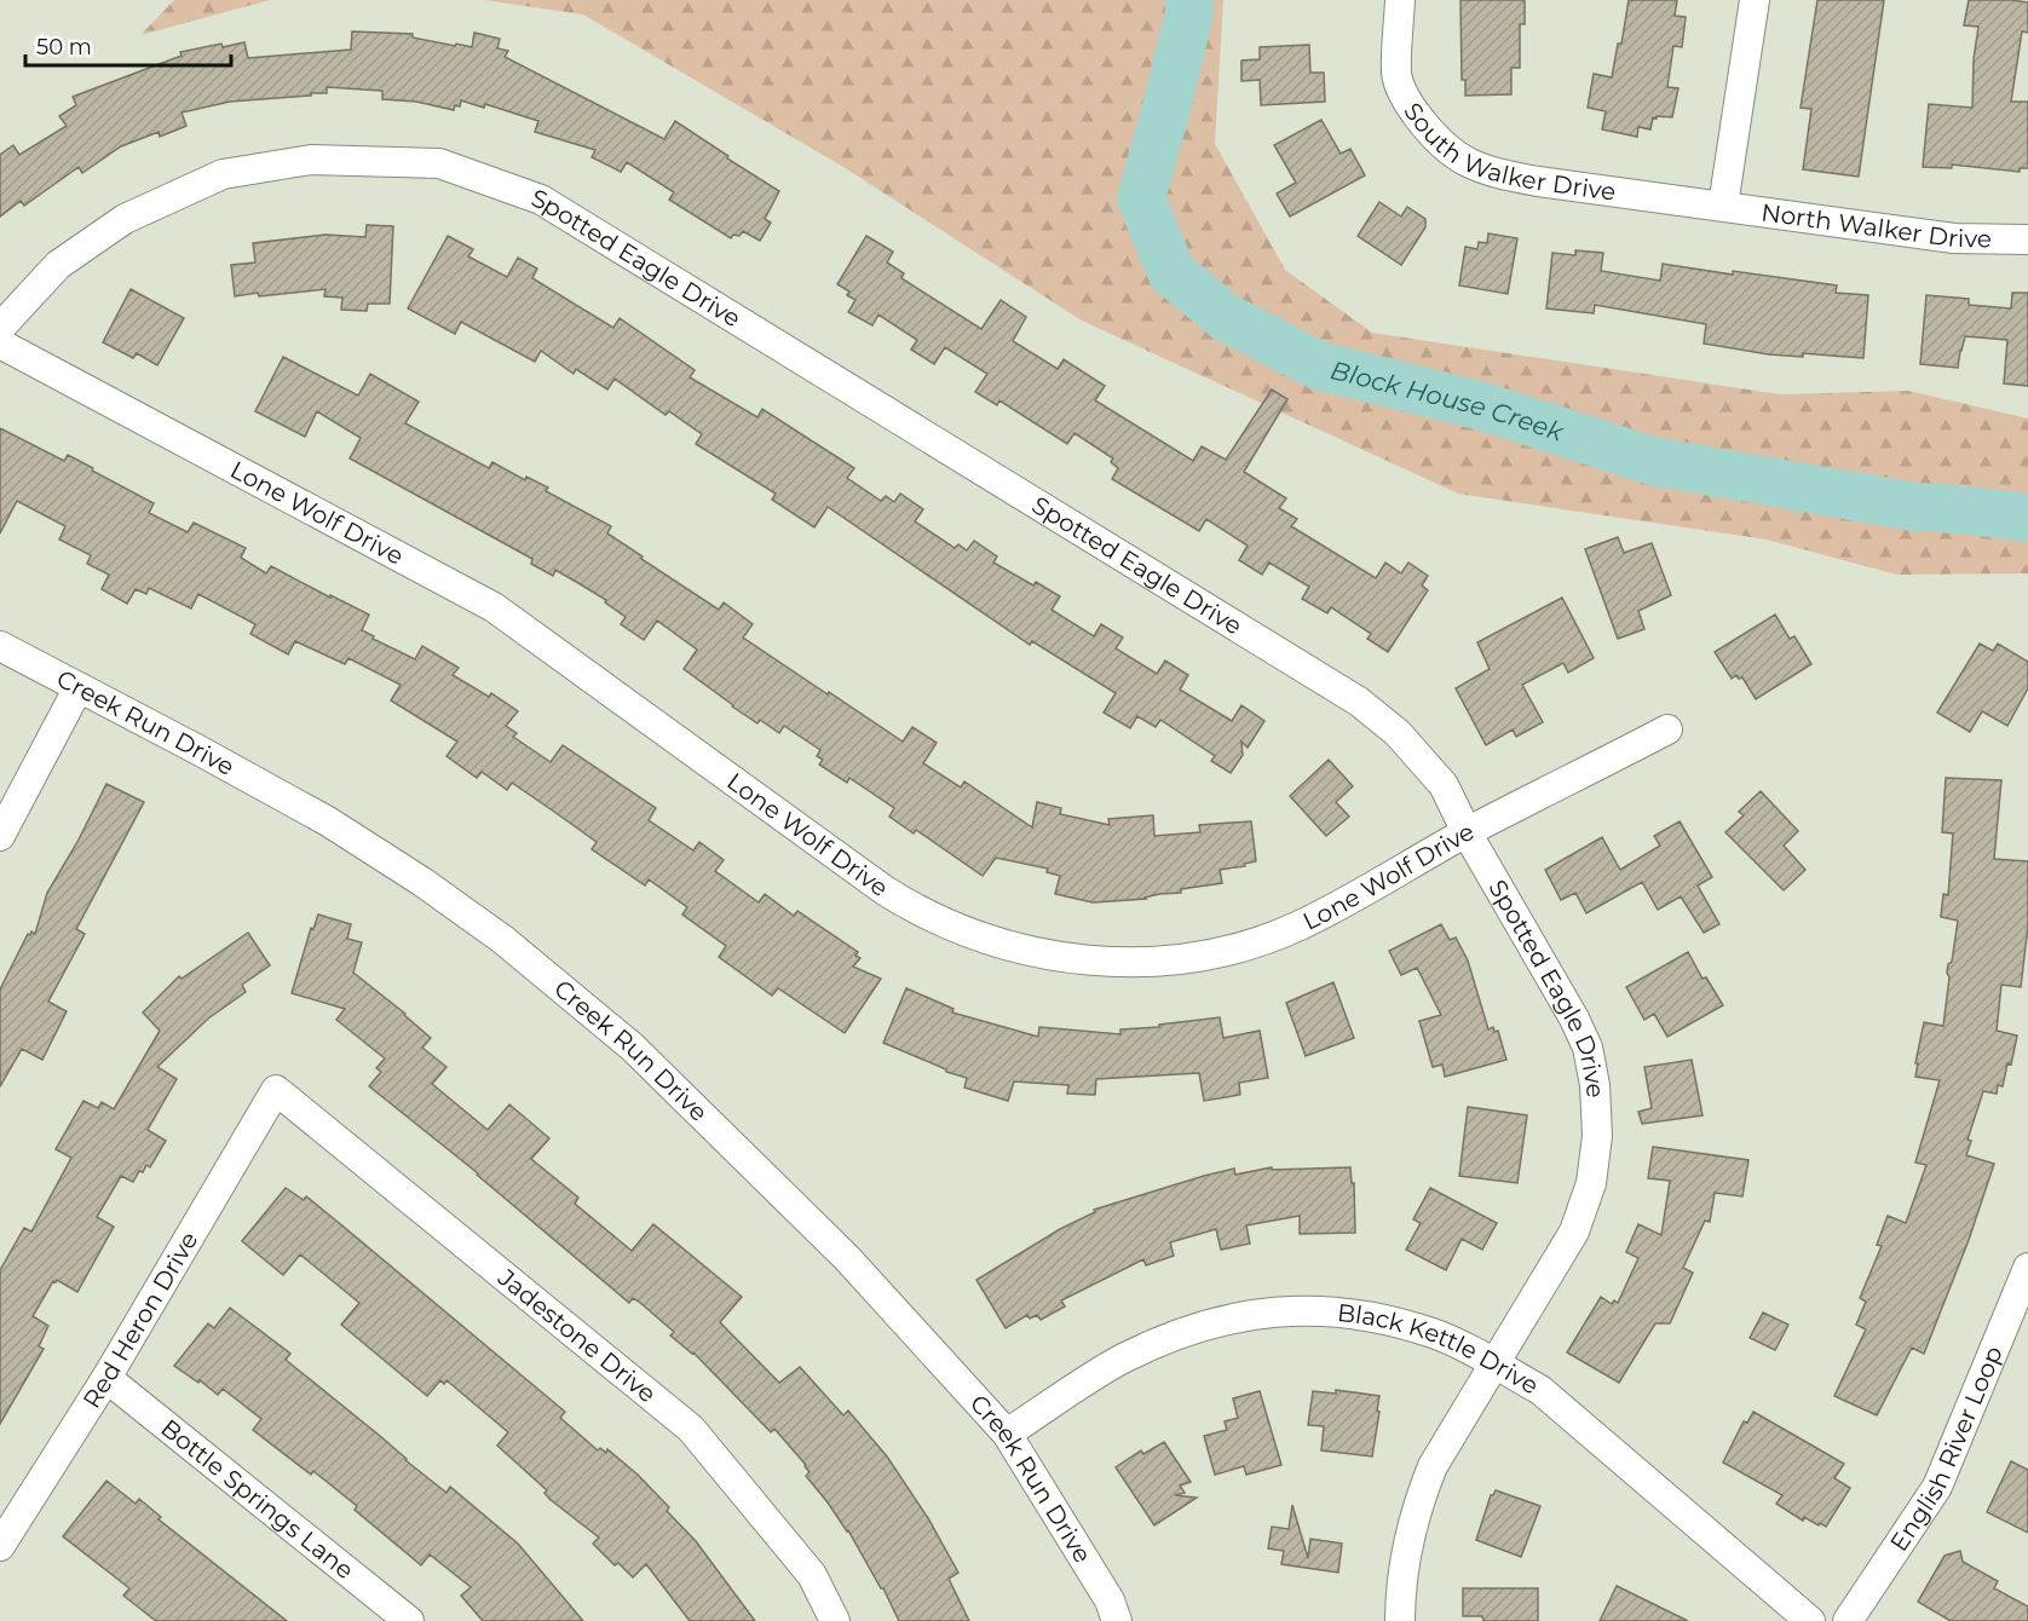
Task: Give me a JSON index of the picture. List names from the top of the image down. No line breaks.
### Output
{"streets":{"street":["South Walker Drive","North Walker Drive","Spotted Eagle Drive","Lone Wolf Drive","Creek Run Drive","Red Heron Drive","Jadestone Drive","Black Kettle Drive","English River Loop","Bottle Springs Lane"]},"crossings":[["South Walker Drive","North Walker Drive"],["Spotted Eagle Drive","Lone Wolf Drive"],["Spotted Eagle Drive","Black Kettle Drive"],["Creek Run Drive","Black Kettle Drive"],["Red Heron Drive","Jadestone Drive"],["Red Heron Drive","Bottle Springs Lane"]],"water":["Block House Creek"],"scale_bar":"50 m"}
